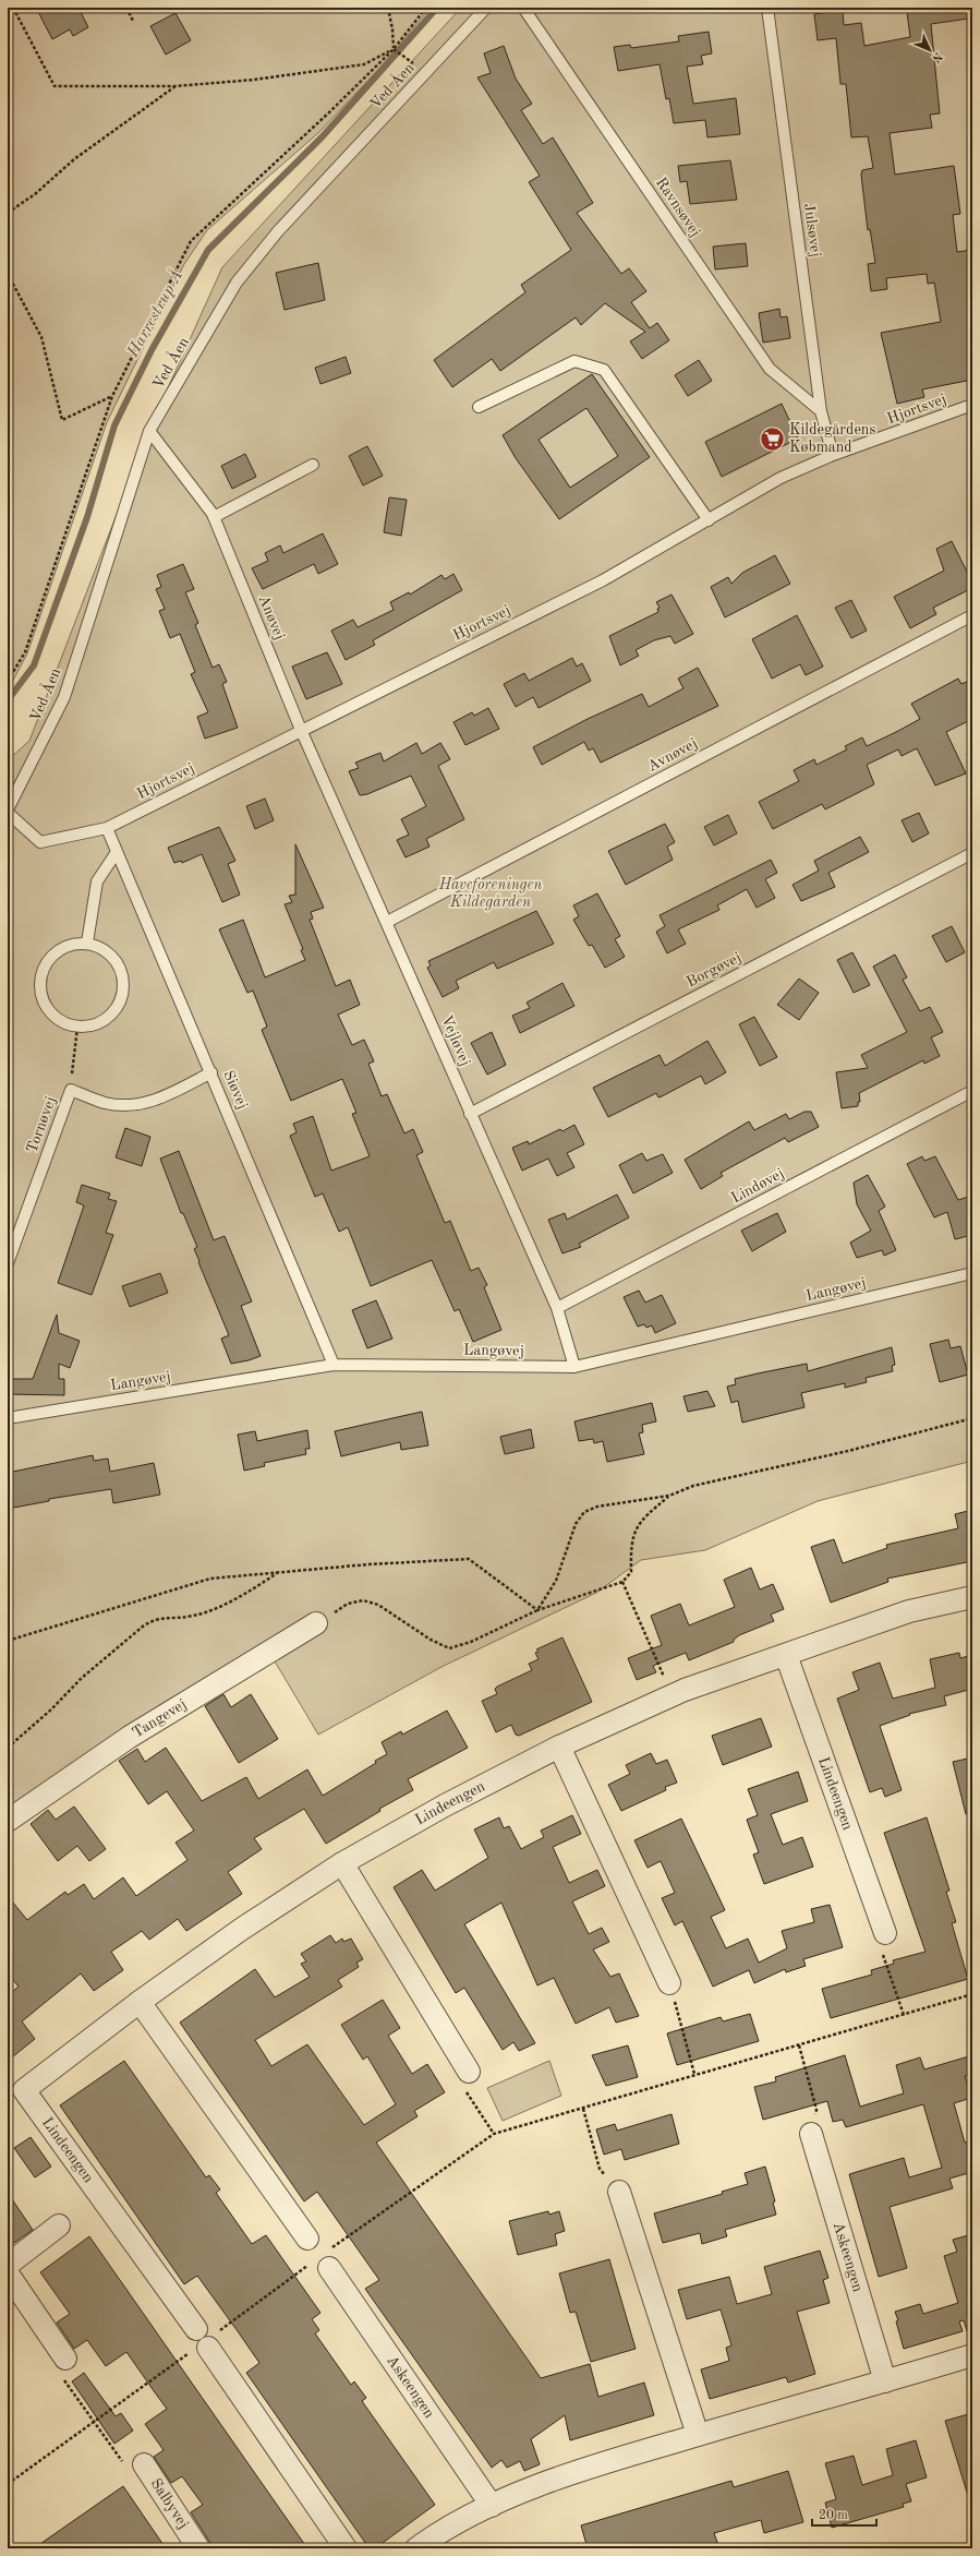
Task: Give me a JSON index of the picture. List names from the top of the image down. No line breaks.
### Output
{"streets":{"street":["Tangevej","Lindeengen","Askeengen","Salbyvej"],"lane":["Ved Åen","Ravnsøvej","Julsøvej","Hjortsvej","Anøvej","Avnøvej","Borgøvej","Vejløvej","Siøvej","Tornøvej","Lindøvej","Langøvej"]},"crossings":[["Ved Åen","Anøvej"],["Ravnsøvej","Julsøvej"],["Julsøvej","Hjortsvej"],["Hjortsvej","Anøvej"],["Hjortsvej","Vejløvej"],["Hjortsvej","Siøvej"],["Anøvej","Vejløvej"],["Avnøvej","Vejløvej"],["Borgøvej","Vejløvej"],["Vejløvej","Lindøvej"],["Vejløvej","Langøvej"],["Siøvej","Tornøvej"],["Siøvej","Langøvej"]],"water":["Harrestrup Å"],"parks":["Haveforeningen Kildegården"],"places":{"supermarket":["Kildegårdens Købmand"]},"scale_bar":"20 m","north":"bottom right"}
